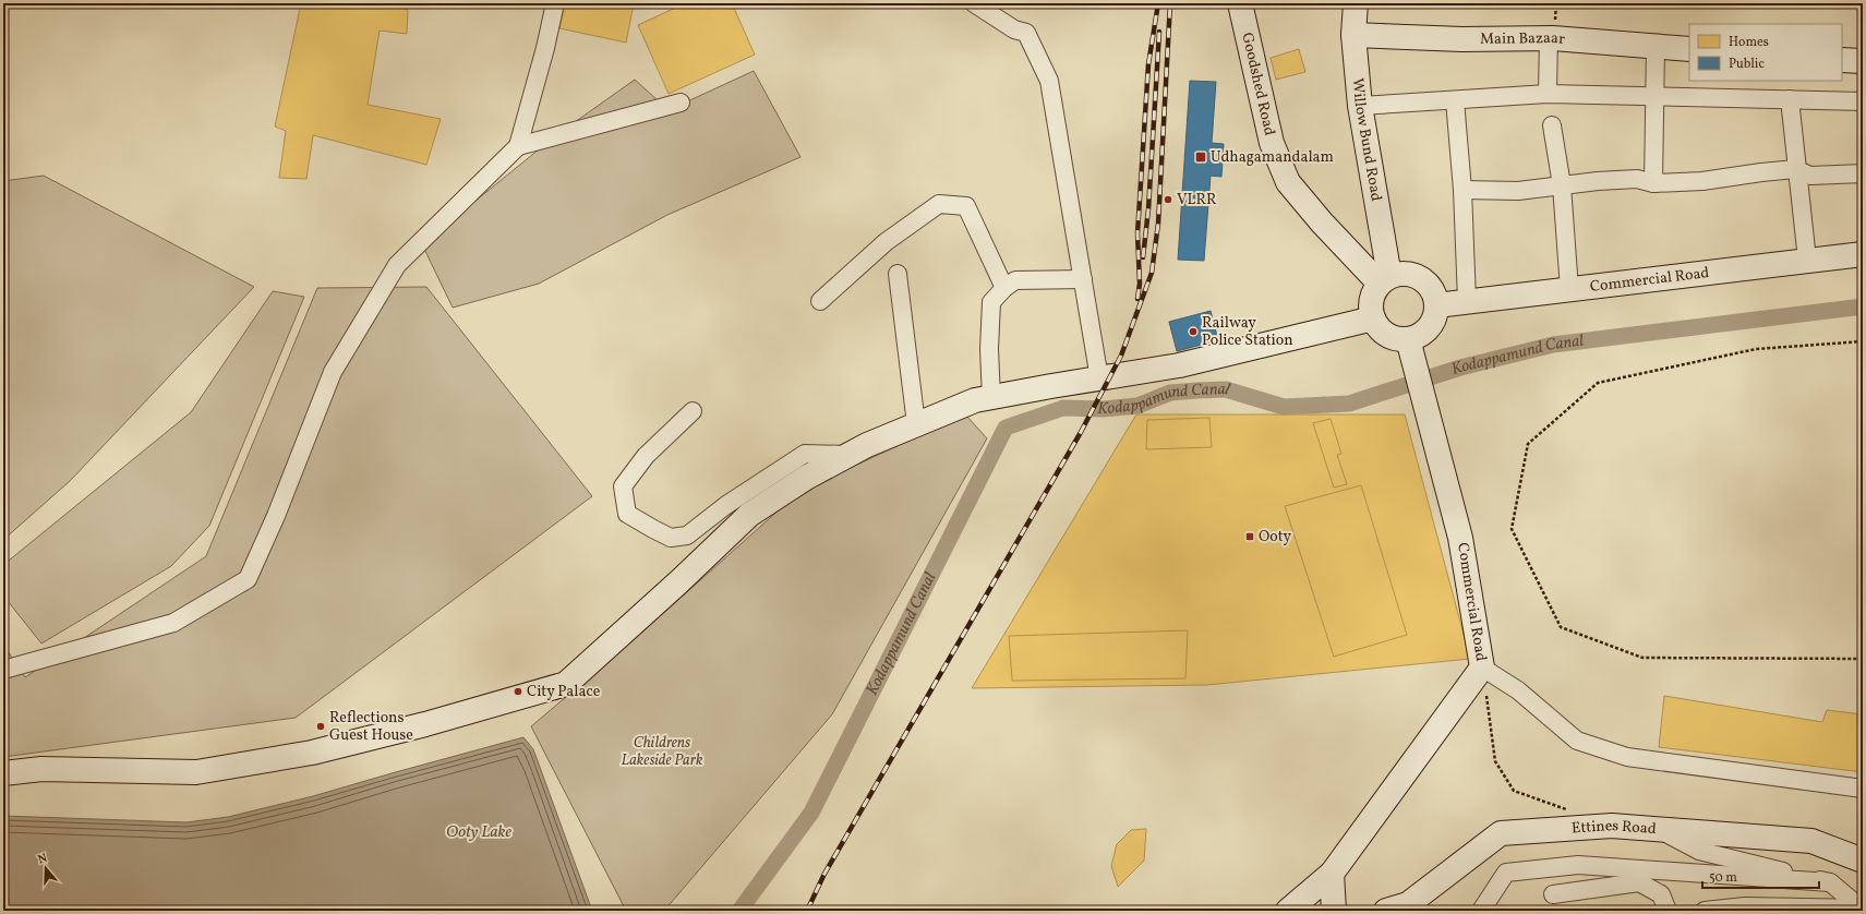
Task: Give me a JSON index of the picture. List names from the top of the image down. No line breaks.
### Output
{"streets":{"street":["Main Bazaar","Goodshed Road","Willow Bund Road","Commercial Road","Ettines Road"]},"crossings":[["Main Bazaar","Willow Bund Road"],["Goodshed Road","Willow Bund Road"],["Goodshed Road","Commercial Road"],["Willow Bund Road","Commercial Road"]],"water":["Kodappamund Canal","Ooty Lake"],"parks":["Childrens Lakeside Park"],"places":{"transit":["Udhagamandalam","Ooty"],"other":["VLRR","Railway Police Station","City Palace","Reflections Guest House"]},"legend":["Homes","Public"],"scale_bar":"50 m","north":"top"}
